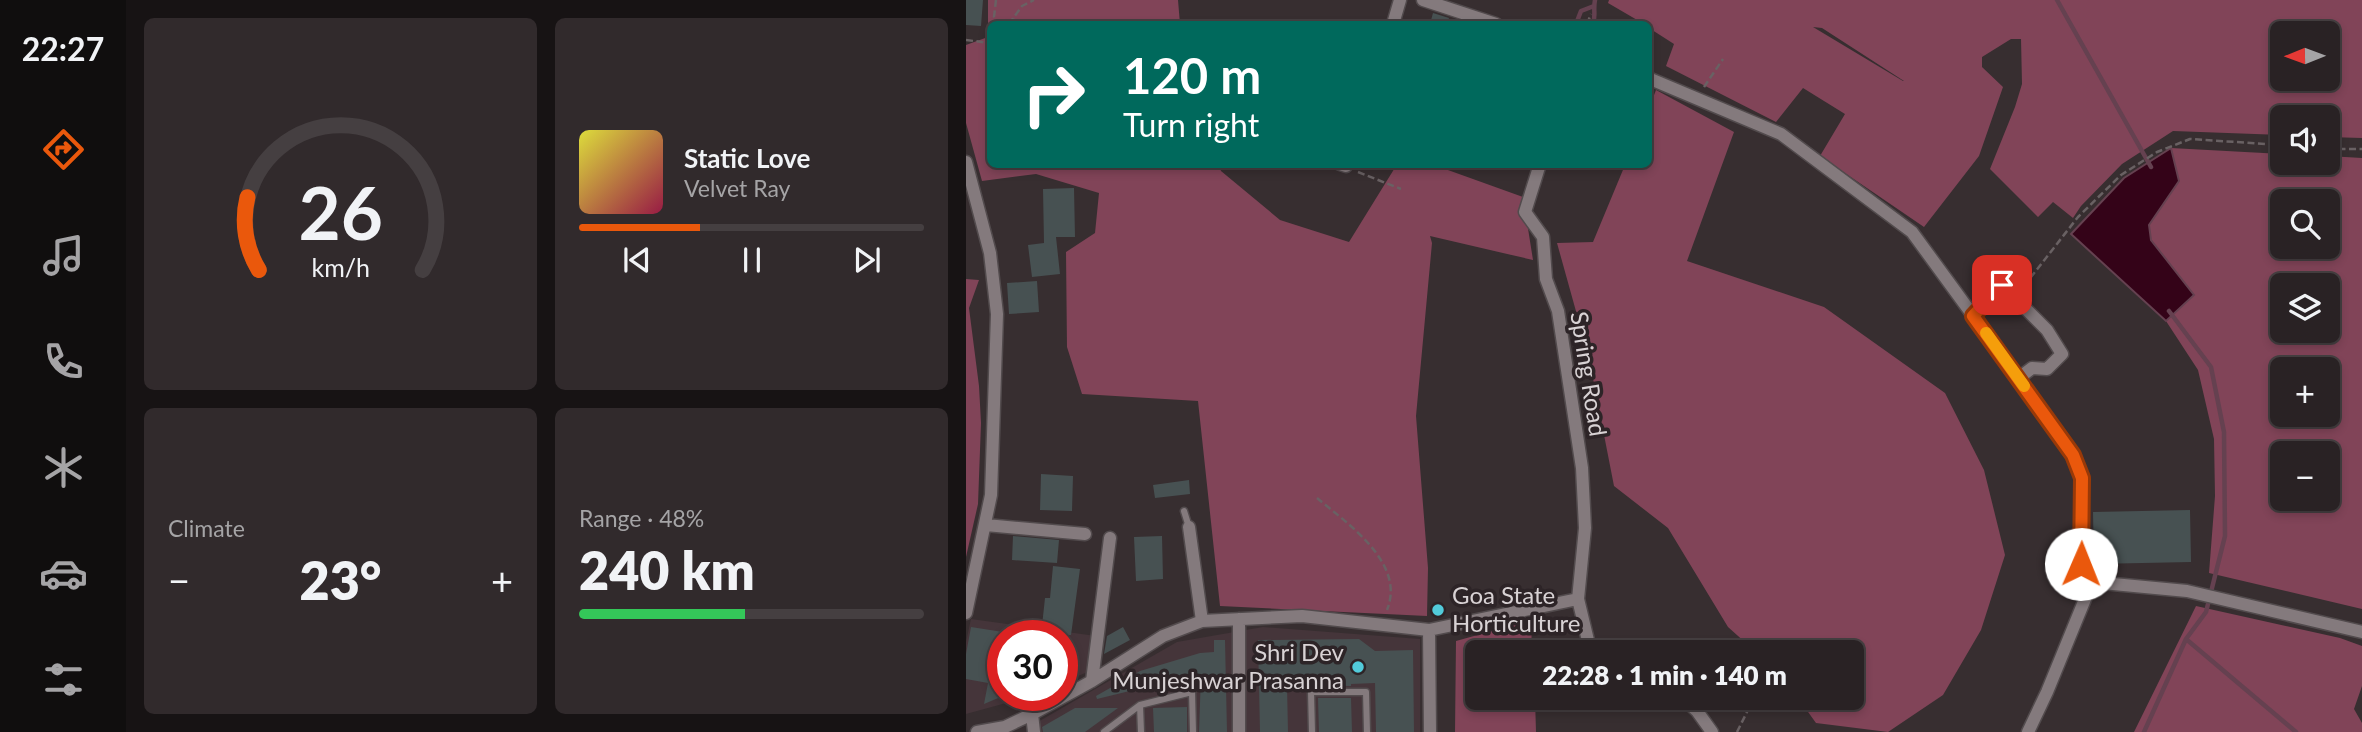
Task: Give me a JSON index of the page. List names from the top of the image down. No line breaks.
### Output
{"streets":{"street":["Spring Road"]},"places":["Goa State Horticulture","Shri Dev Munjeshwar Prasanna"],"north":"left","page":{"tabs":"22:27","map_buttons":["+","−"],"turn":["120 m","Turn right"],"song":["Static Love","Velvet Ray"],"tile":["Climate",["Range · 48%","240 km"]],"heat":["−","23°","+"],"limit":"30","trip":"22:28 · 1 min · 140 m","gauge":["26","km/h"]}}
